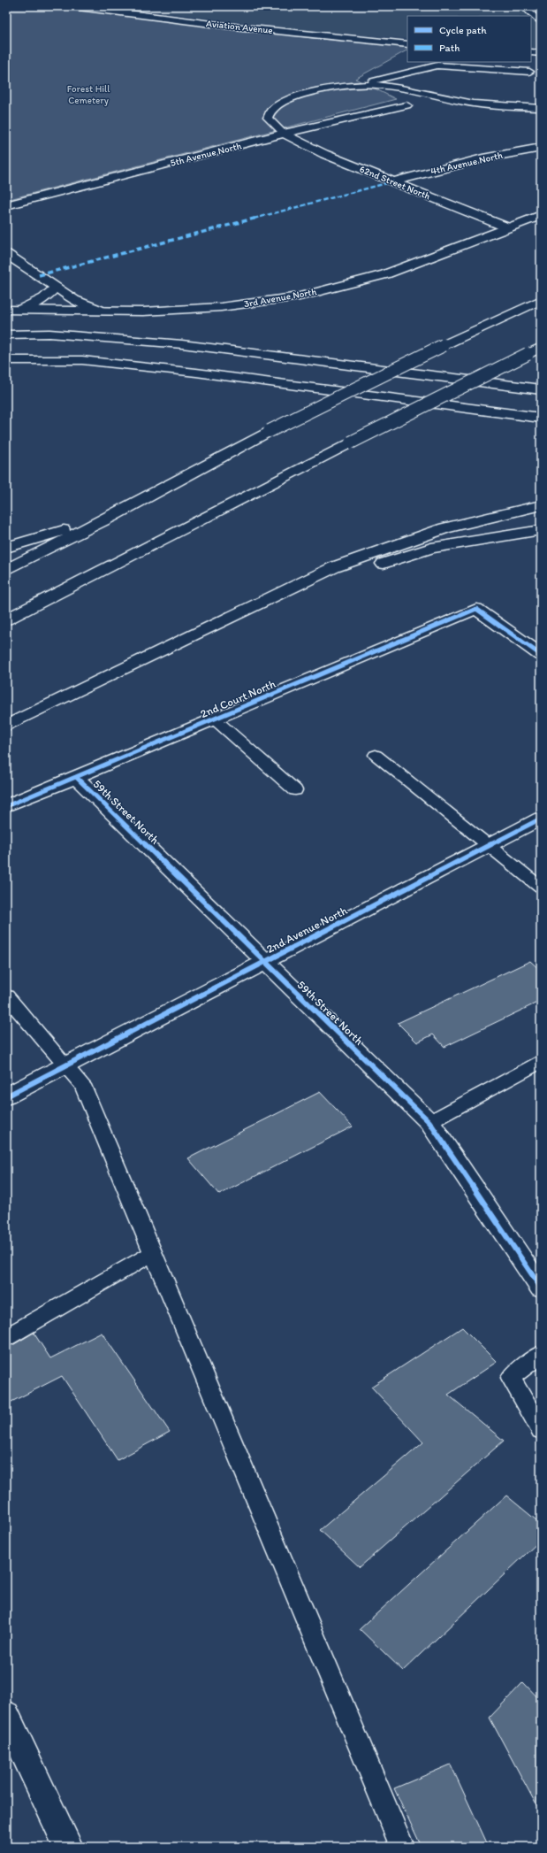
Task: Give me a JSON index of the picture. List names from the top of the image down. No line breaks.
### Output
{"streets":{"main road":["Aviation Avenue","5th Avenue North","4th Avenue North","62nd Street North","3rd Avenue North","2nd Court North","59th Street North","2nd Avenue North"]},"crossings":[["5th Avenue North","62nd Street North"],["4th Avenue North","62nd Street North"],["62nd Street North","3rd Avenue North"],["2nd Court North","59th Street North"],["59th Street North","2nd Avenue North"]],"parks":["Forest Hill Cemetery"],"legend":["Cycle path","Path"]}
